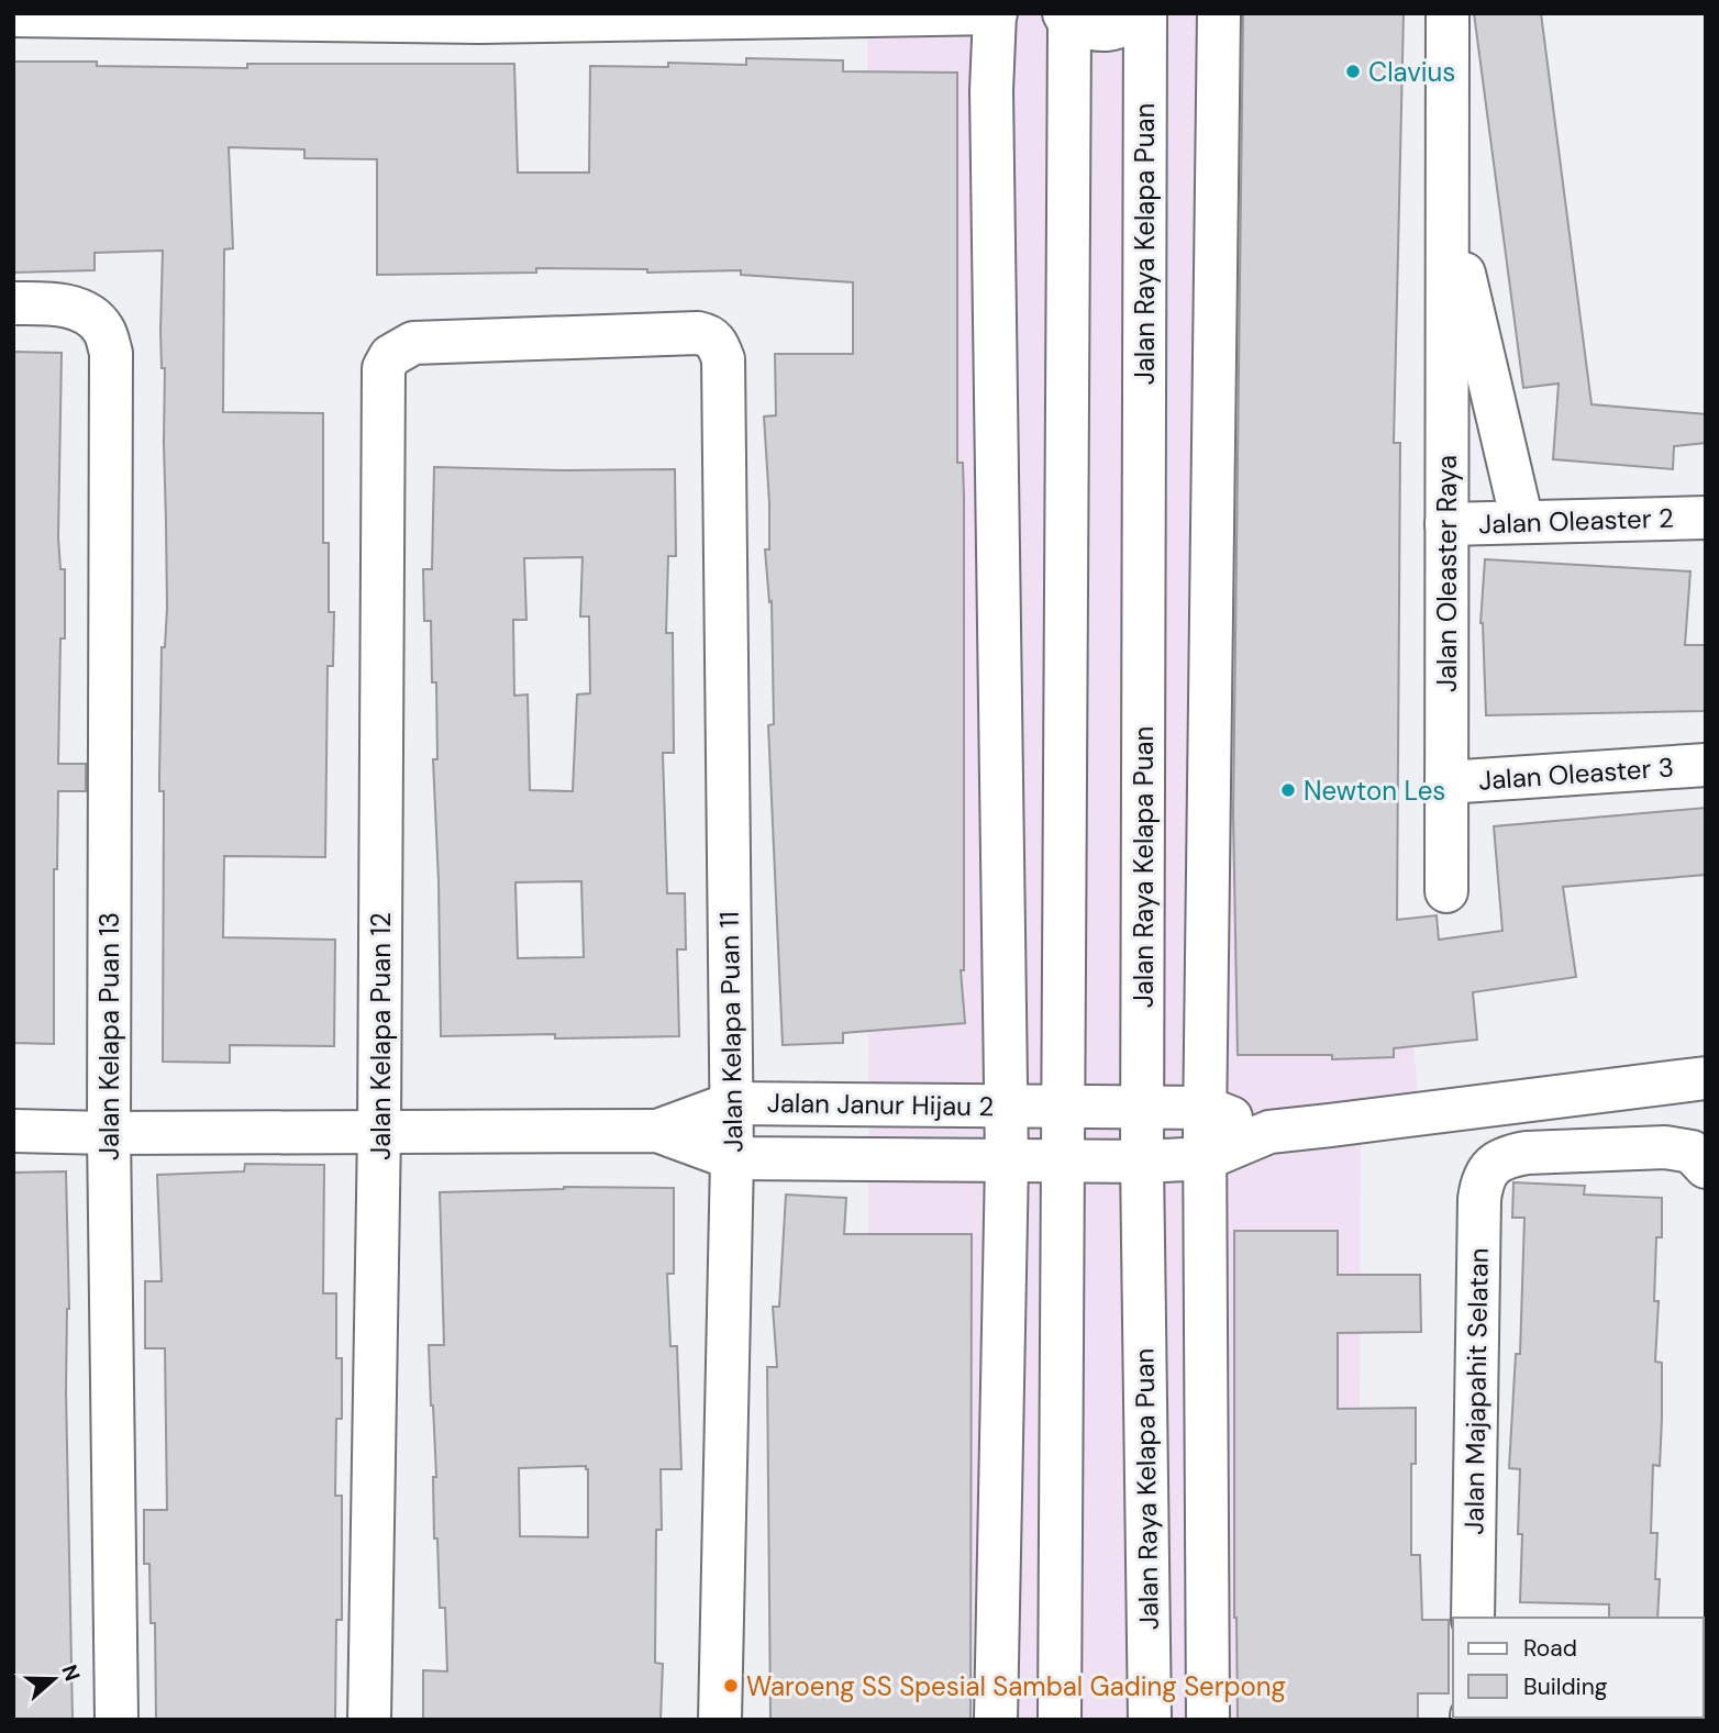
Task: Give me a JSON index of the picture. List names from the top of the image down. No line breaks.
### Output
{"streets":{"street":["Jalan Raya Kelapa Puan","Jalan Oleaster 2","Jalan Oleaster Raya","Jalan Oleaster 3","Jalan Kelapa Puan 11","Jalan Kelapa Puan 13","Jalan Kelapa Puan 12","Jalan Janur Hijau 2","Jalan Majapahit Selatan"]},"crossings":[["Jalan Raya Kelapa Puan","Jalan Janur Hijau 2"],["Jalan Oleaster 2","Jalan Oleaster Raya"],["Jalan Oleaster Raya","Jalan Oleaster 3"],["Jalan Kelapa Puan 11","Jalan Kelapa Puan 12"],["Jalan Kelapa Puan 11","Jalan Janur Hijau 2"],["Jalan Kelapa Puan 13","Jalan Janur Hijau 2"],["Jalan Kelapa Puan 12","Jalan Janur Hijau 2"]],"places":["Clavius","Newton Les","Waroeng SS Spesial Sambal Gading Serpong"],"legend":["Road","Building"],"north":"right"}
